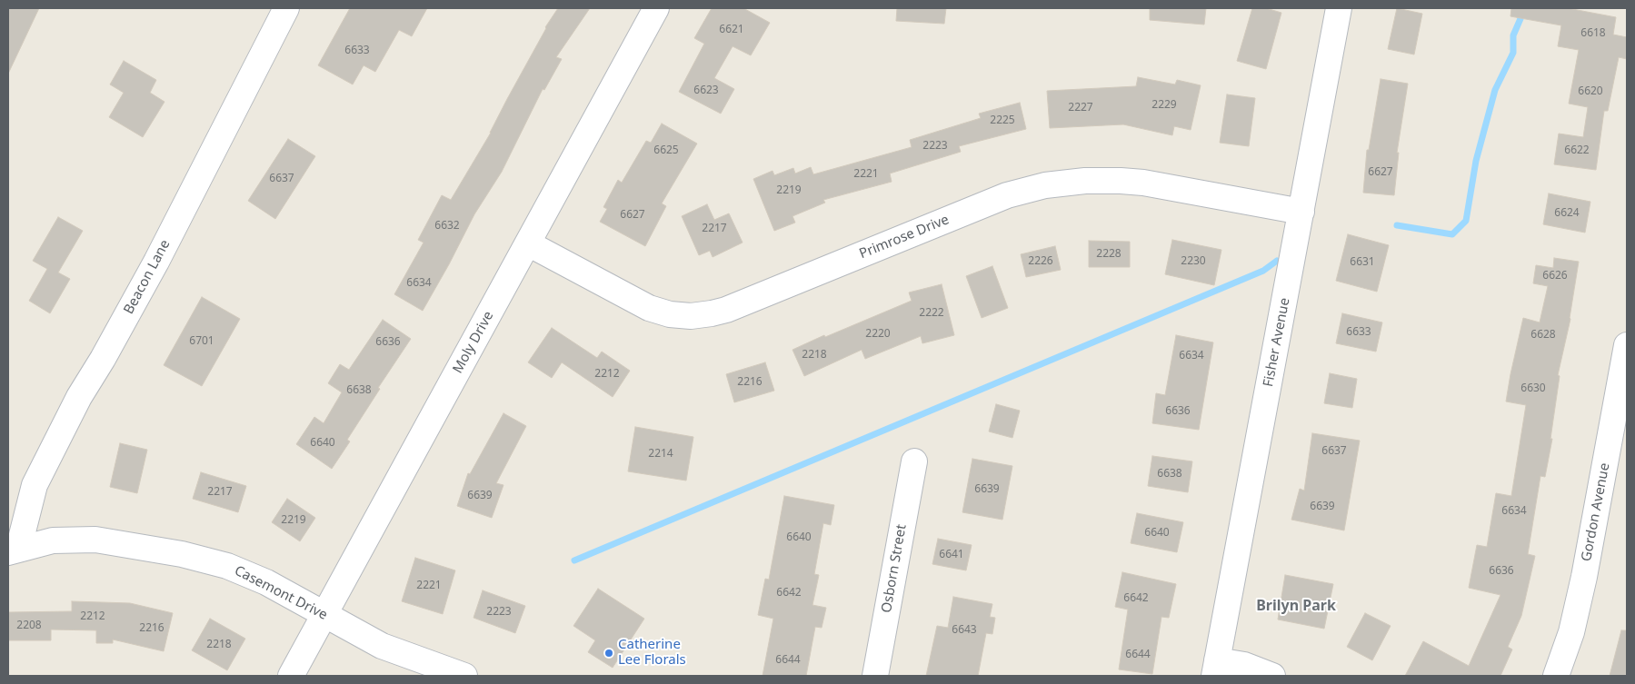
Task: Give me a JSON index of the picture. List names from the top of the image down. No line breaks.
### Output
{"streets":{"street":["Primrose Drive","Beacon Lane","Moly Drive","Fisher Avenue","Gordon Avenue","Osborn Street","Casemont Drive"]},"crossings":[["Primrose Drive","Moly Drive"],["Primrose Drive","Fisher Avenue"],["Beacon Lane","Casemont Drive"],["Moly Drive","Casemont Drive"]],"districts":["Brilyn Park"],"places":["Catherine Lee Florals"],"house_numbers":["6621","6618","6633","6623","6620","2229","2227","2225","2223","6625","6622","6627","2221","6637","2219","6624","6627","6632","2217","2228","2226","2230","6631","6626","6634","2222","6633","2220","6628","6701","6636","2218","6634","2212","2216","6630","6638","6636","6640","6637","2214","6638","6639","2217","6639","6639","6634","2219","6640","6640","6641","6636","2221","6642","6642","2223","2212","2208","2216","6643","2218","6644","6644"]}
